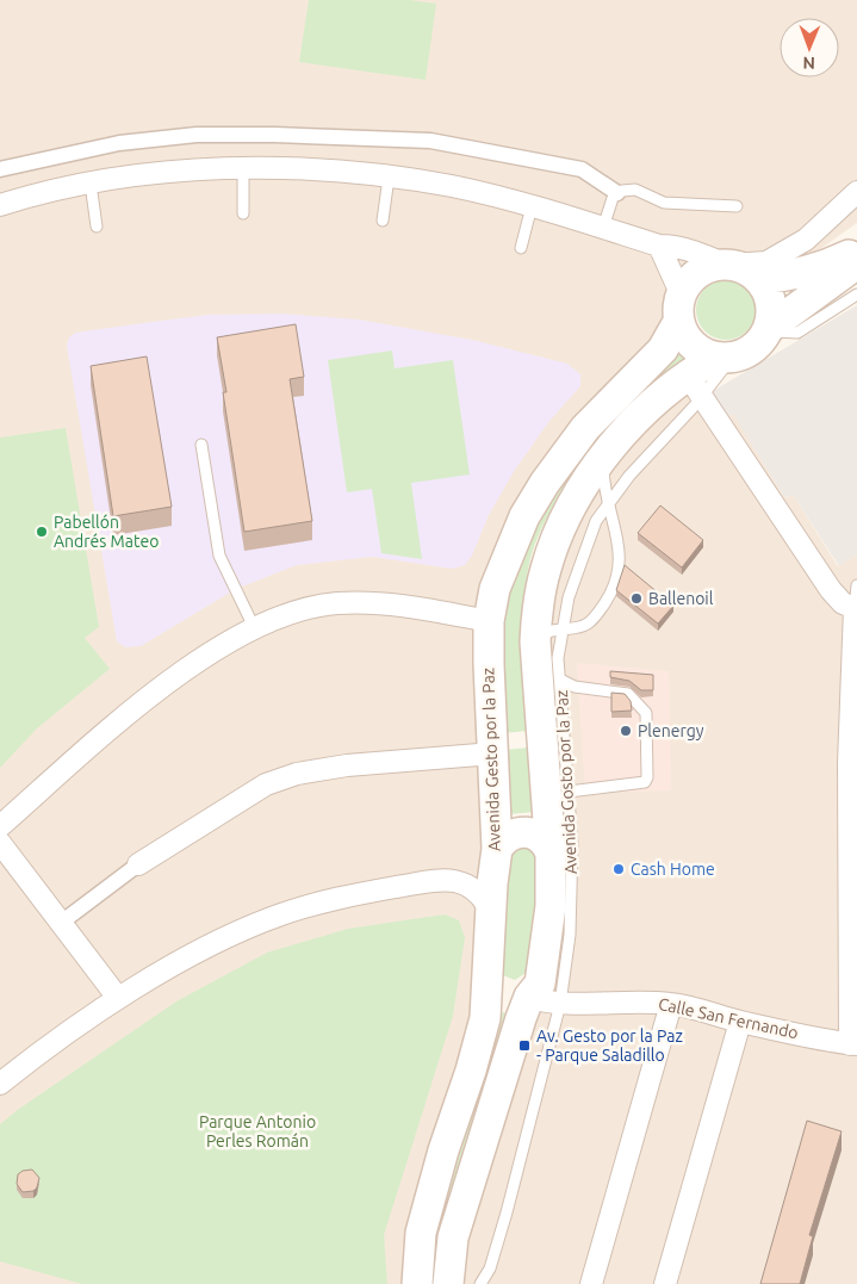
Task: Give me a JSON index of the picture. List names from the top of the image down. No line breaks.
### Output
{"streets":{"main road":["Avenida Gesto por la Paz","Avenida Gosto por la Paz"],"street":["Calle San Fernando"]},"crossings":[["Avenida Gesto por la Paz","Avenida Gosto por la Paz"],["Avenida Gosto por la Paz","Calle San Fernando"]],"parks":["Parque Antonio Perles Román"],"places":{"other":["Pabellón Andrés Mateo","Ballenoil","Plenergy","Cash Home"],"transit":["Av. Gesto por la Paz - Parque Saladillo"]},"north":"bottom"}
